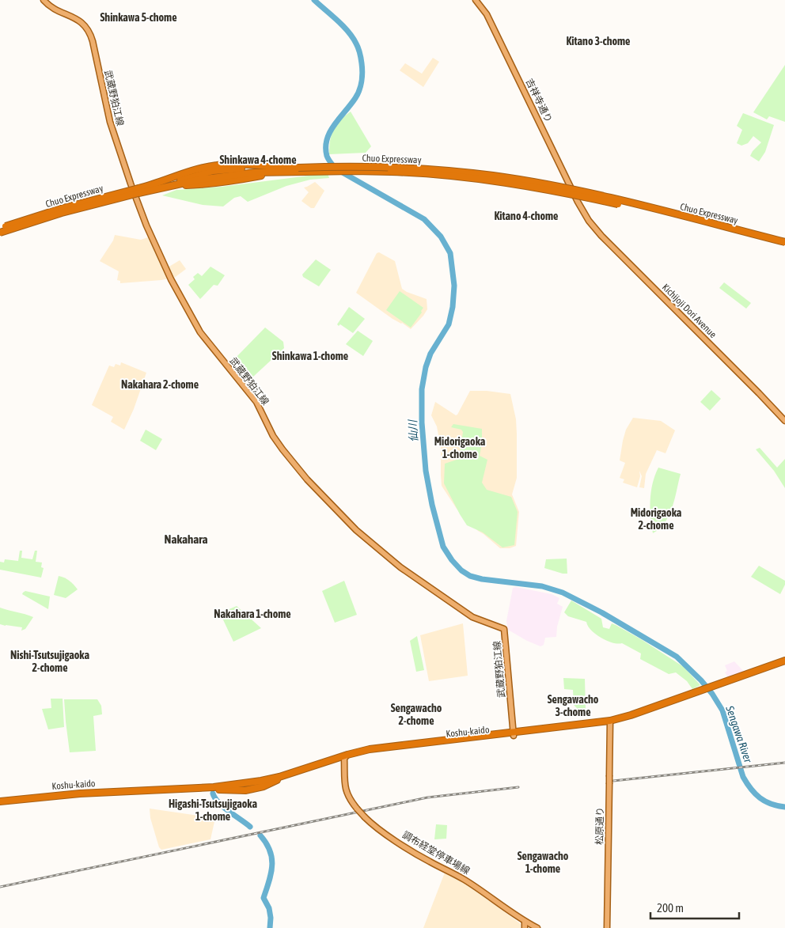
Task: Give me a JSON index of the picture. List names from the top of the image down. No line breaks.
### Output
{"streets":{"highway":["Chuo Expressway","Koshu-kaido"],"main road":["武蔵野狛江線","吉祥寺通り","Kichijoji Dori Avenue","松原通り","調布経堂停車場線"]},"crossings":[["武蔵野狛江線","Koshu-kaido"],["吉祥寺通り","Kichijoji Dori Avenue"],["Koshu-kaido","松原通り"],["Koshu-kaido","調布経堂停車場線"]],"districts":["Shinkawa 5-chome","Kitano 3-chome","Shinkawa 4-chome","Kitano 4-chome","Shinkawa 1-chome","Nakahara 2-chome","Midorigaoka 1-chome","Midorigaoka 2-chome","Nakahara","Nakahara 1-chome","Nishi-Tsutsujigaoka 2-chome","Sengawacho 3-chome","Sengawacho 2-chome","Higashi-Tsutsujigaoka 1-chome","Sengawacho 1-chome"],"water":["仙川","Sengawa River"],"scale_bar":"200 m"}
